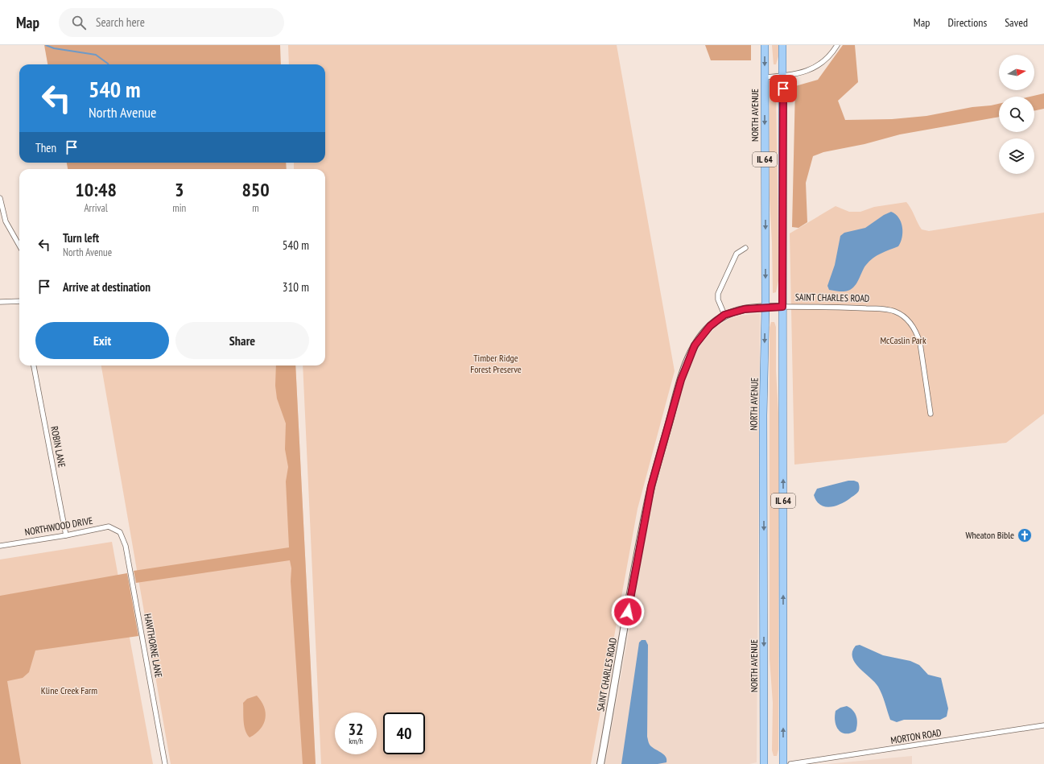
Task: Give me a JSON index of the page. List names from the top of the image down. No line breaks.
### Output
{"streets":{"main road":["NORTH AVENUE","IL 64"],"street":["SAINT CHARLES ROAD","ROBIN LANE","NORTHWOOD DRIVE","HAWTHORNE LANE","MORTON ROAD"]},"crossings":[["NORTH AVENUE","SAINT CHARLES ROAD"],["IL 64","SAINT CHARLES ROAD"],["ROBIN LANE","NORTHWOOD DRIVE"],["NORTHWOOD DRIVE","HAWTHORNE LANE"]],"parks":["McCaslin Park","Timber Ridge Forest Preserve","Kline Creek Farm"],"places":{"church":["Wheaton Bible"]},"north":"right","page":{"header":"Map","search":"Search here","nav":["Map","Directions","Saved"],"turn":["540 m","North Avenue"],"then":"Then","eta":["10:48","Arrival","3","min","850","m"],"list":[{"name":"Turn left","note":"North Avenue","value":"540 m"},{"name":"Arrive at destination","value":"310 m"}],"buttons":["Exit","Share"],"speed":"32 km/h","limit":"40"}}
